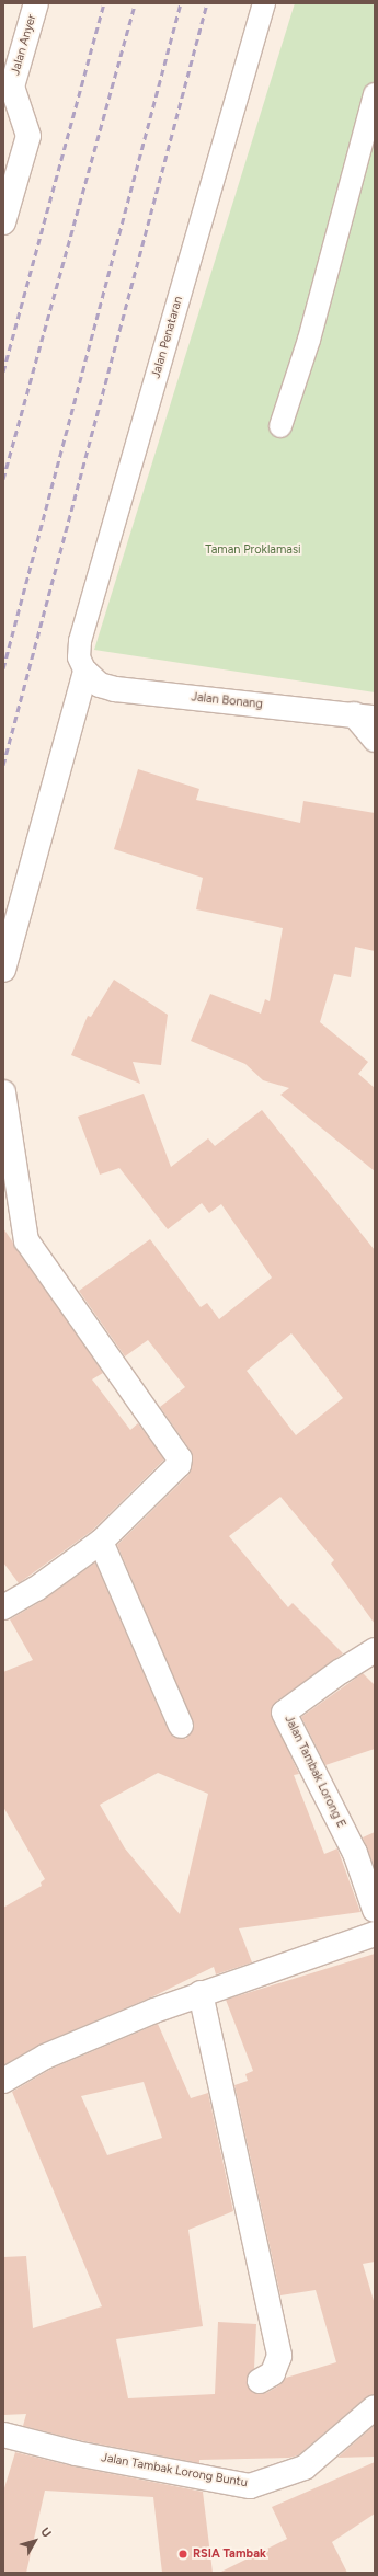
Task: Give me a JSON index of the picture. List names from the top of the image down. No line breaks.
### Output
{"streets":{"street":["Jalan Anyer","Jalan Bonang","Jalan Tambak Lorong E","Jalan Tambak Lorong Buntu"],"lane":["Jalan Penataran"]},"crossings":[["Jalan Penataran","Jalan Bonang"]],"parks":["Taman Proklamasi"],"places":["RSIA Tambak"],"north":"top right"}
